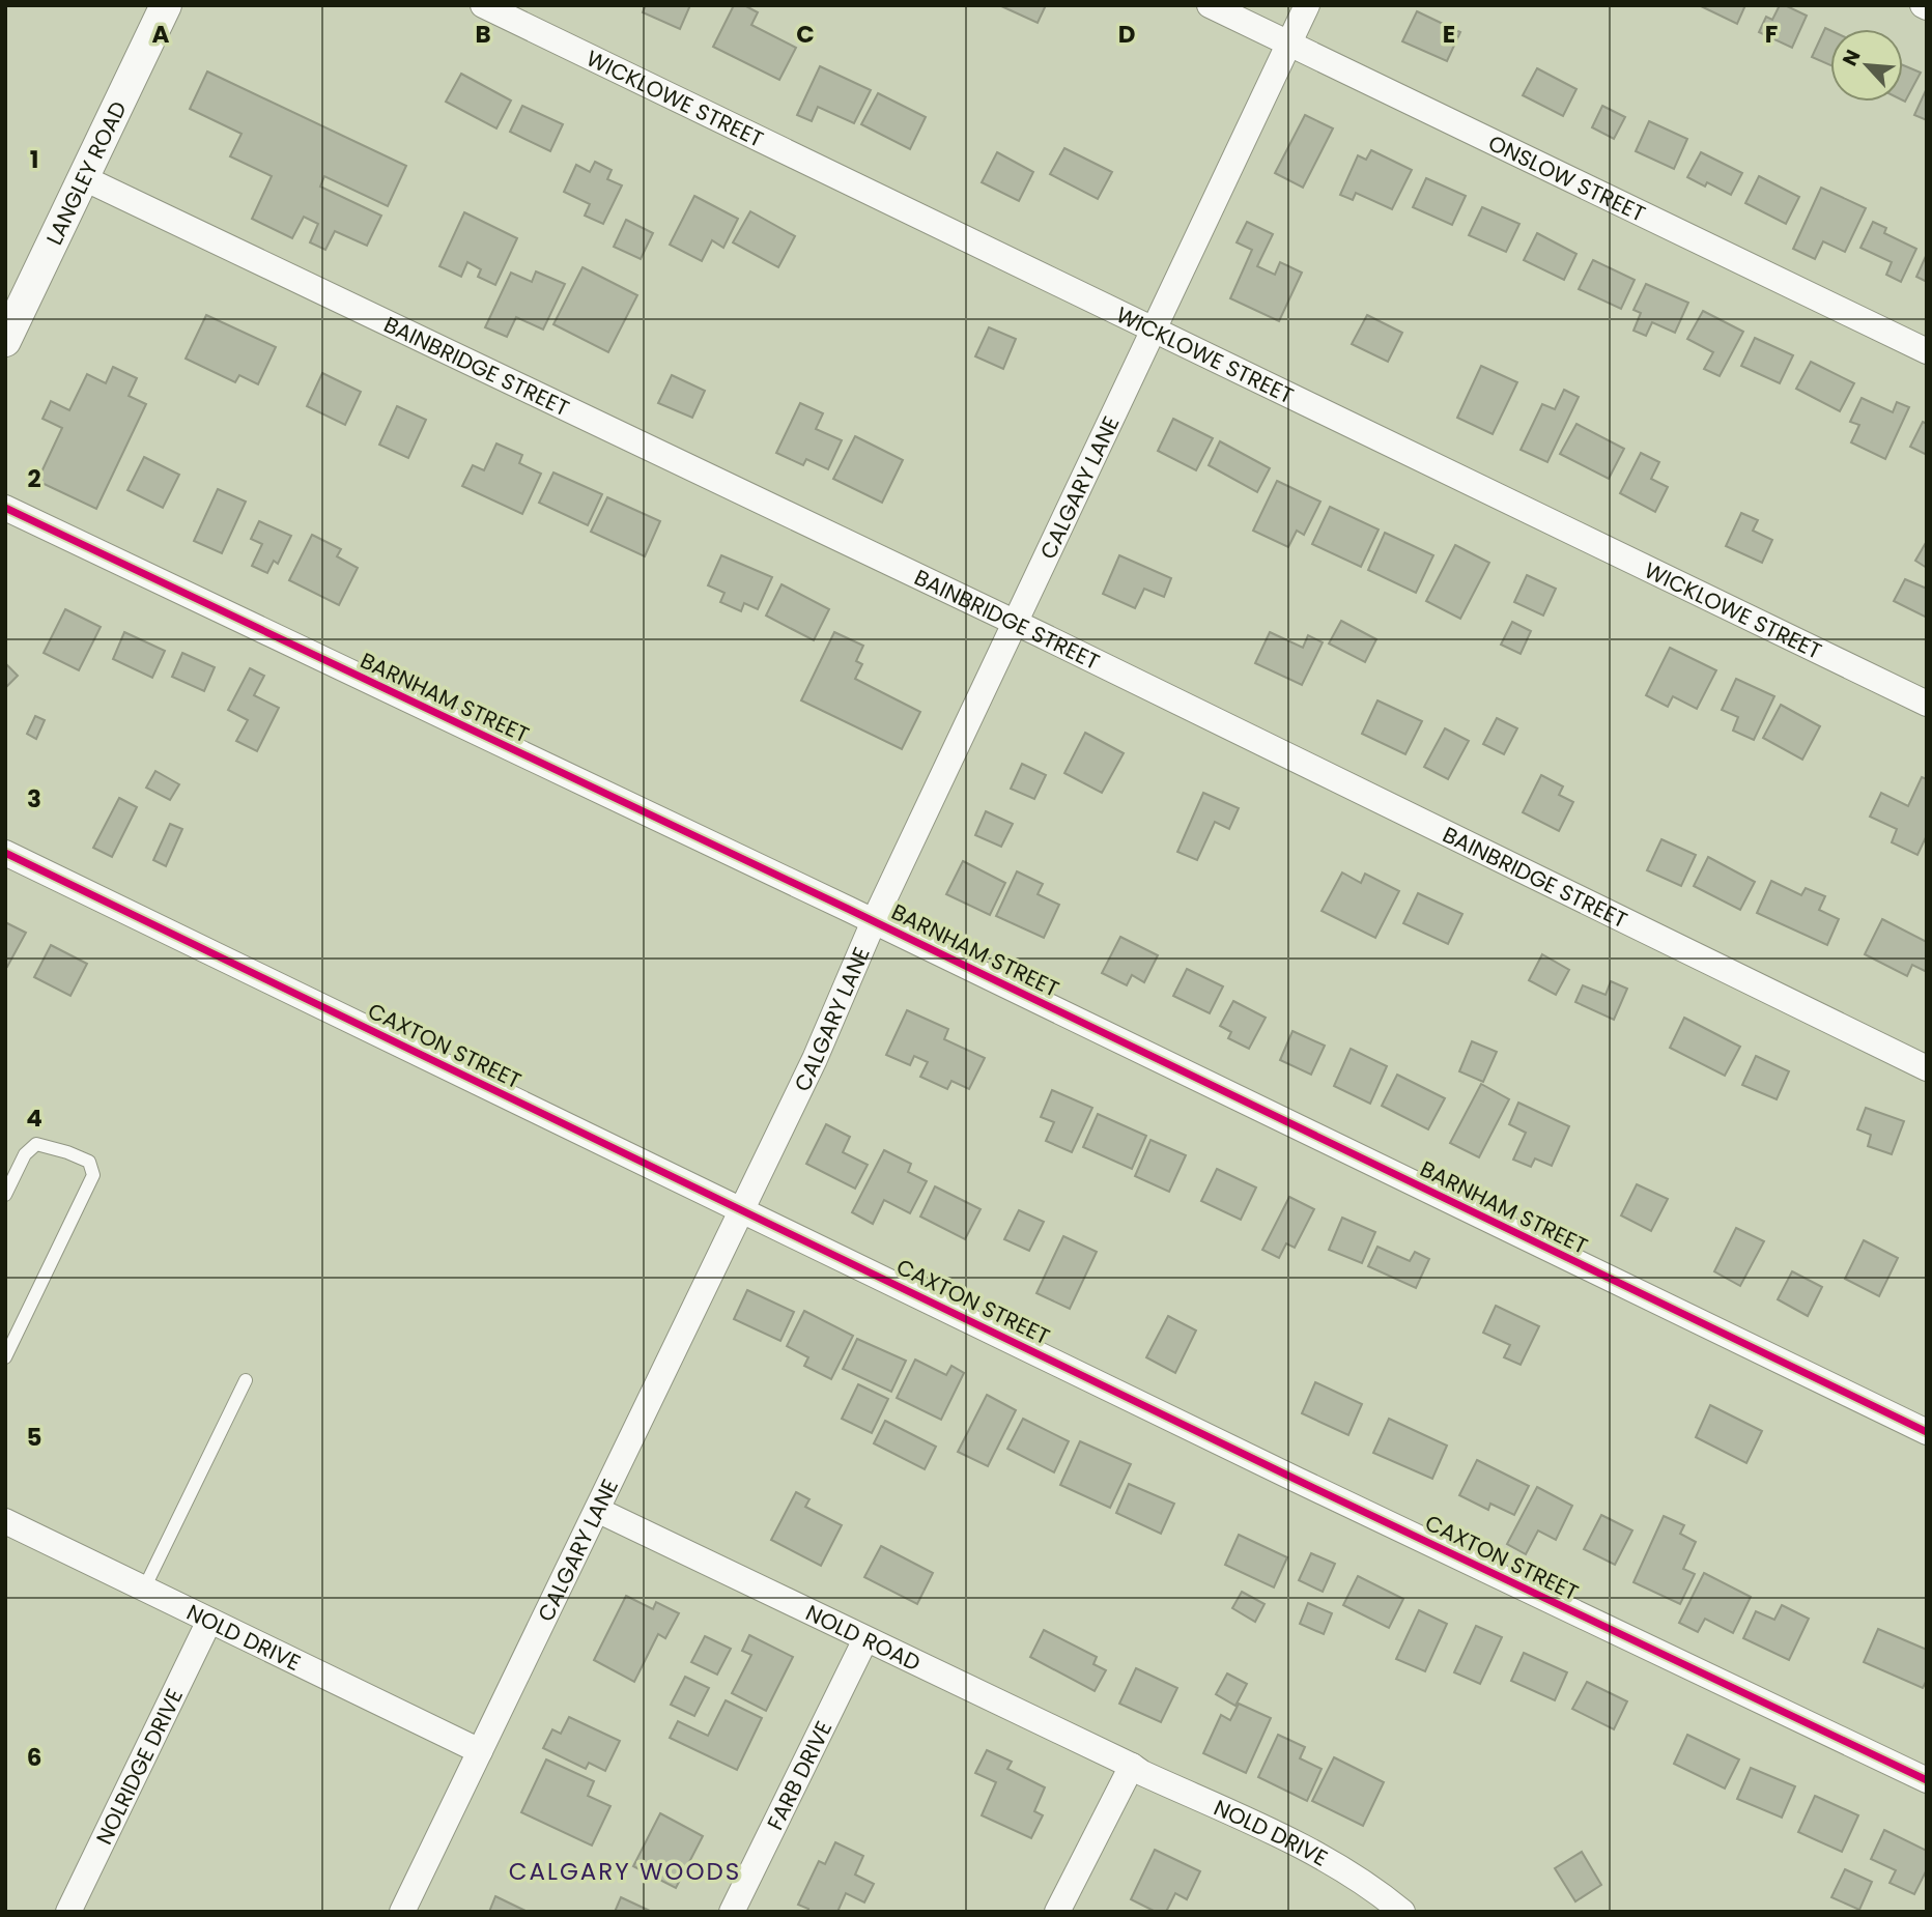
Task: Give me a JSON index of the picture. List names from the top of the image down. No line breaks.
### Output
{"streets":{"street":["WICKLOWE STREET","LANGLEY ROAD","ONSLOW STREET","BAINBRIDGE STREET","CALGARY LANE","BARNHAM STREET","CAXTON STREET","NOLD DRIVE","NOLD ROAD","NOLRIDGE DRIVE","FARB DRIVE"]},"crossings":[["WICKLOWE STREET","CALGARY LANE"],["LANGLEY ROAD","BAINBRIDGE STREET"],["ONSLOW STREET","CALGARY LANE"],["BAINBRIDGE STREET","CALGARY LANE"],["CALGARY LANE","BARNHAM STREET"],["CALGARY LANE","CAXTON STREET"],["CALGARY LANE","NOLD DRIVE"],["CALGARY LANE","NOLD ROAD"],["NOLD DRIVE","NOLD ROAD"],["NOLD DRIVE","NOLRIDGE DRIVE"],["NOLD ROAD","FARB DRIVE"]],"districts":["CALGARY WOODS"],"north":"top left","grid":{"columns":["A","B","C","D","E","F"],"rows":["1","2","3","4","5","6"]}}
